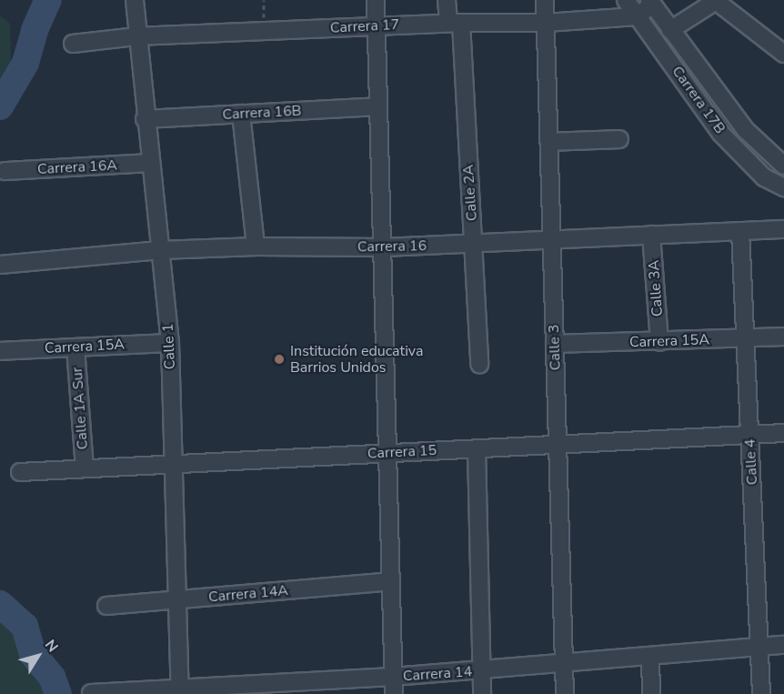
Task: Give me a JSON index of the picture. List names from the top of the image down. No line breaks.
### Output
{"streets":{"street":["Carrera 17","Carrera 17B","Carrera 16B","Carrera 16A","Calle 2A","Carrera 16","Calle 3A","Carrera 15A","Calle 1","Calle 3","Calle 1A Sur","Carrera 15","Calle 4","Carrera 14A","Carrera 14"]},"crossings":[["Carrera 17","Carrera 17B"],["Carrera 17","Calle 2A"],["Carrera 17","Calle 1"],["Carrera 17","Calle 3"],["Carrera 16B","Calle 1"],["Carrera 16A","Calle 1"],["Calle 2A","Carrera 16"],["Carrera 16","Calle 3A"],["Carrera 16","Calle 1"],["Carrera 16","Calle 3"],["Carrera 16","Calle 4"],["Calle 3A","Carrera 15A"],["Carrera 15A","Calle 1"],["Carrera 15A","Calle 3"],["Carrera 15A","Calle 1A Sur"],["Carrera 15A","Calle 4"],["Calle 1","Carrera 15"],["Calle 1","Carrera 14A"],["Calle 1","Carrera 14"],["Calle 3","Carrera 15"],["Calle 3","Carrera 14"],["Calle 1A Sur","Carrera 15"],["Carrera 15","Calle 4"],["Calle 4","Carrera 14"]],"places":["Institución educativa Barrios Unidos"],"north":"top right"}
